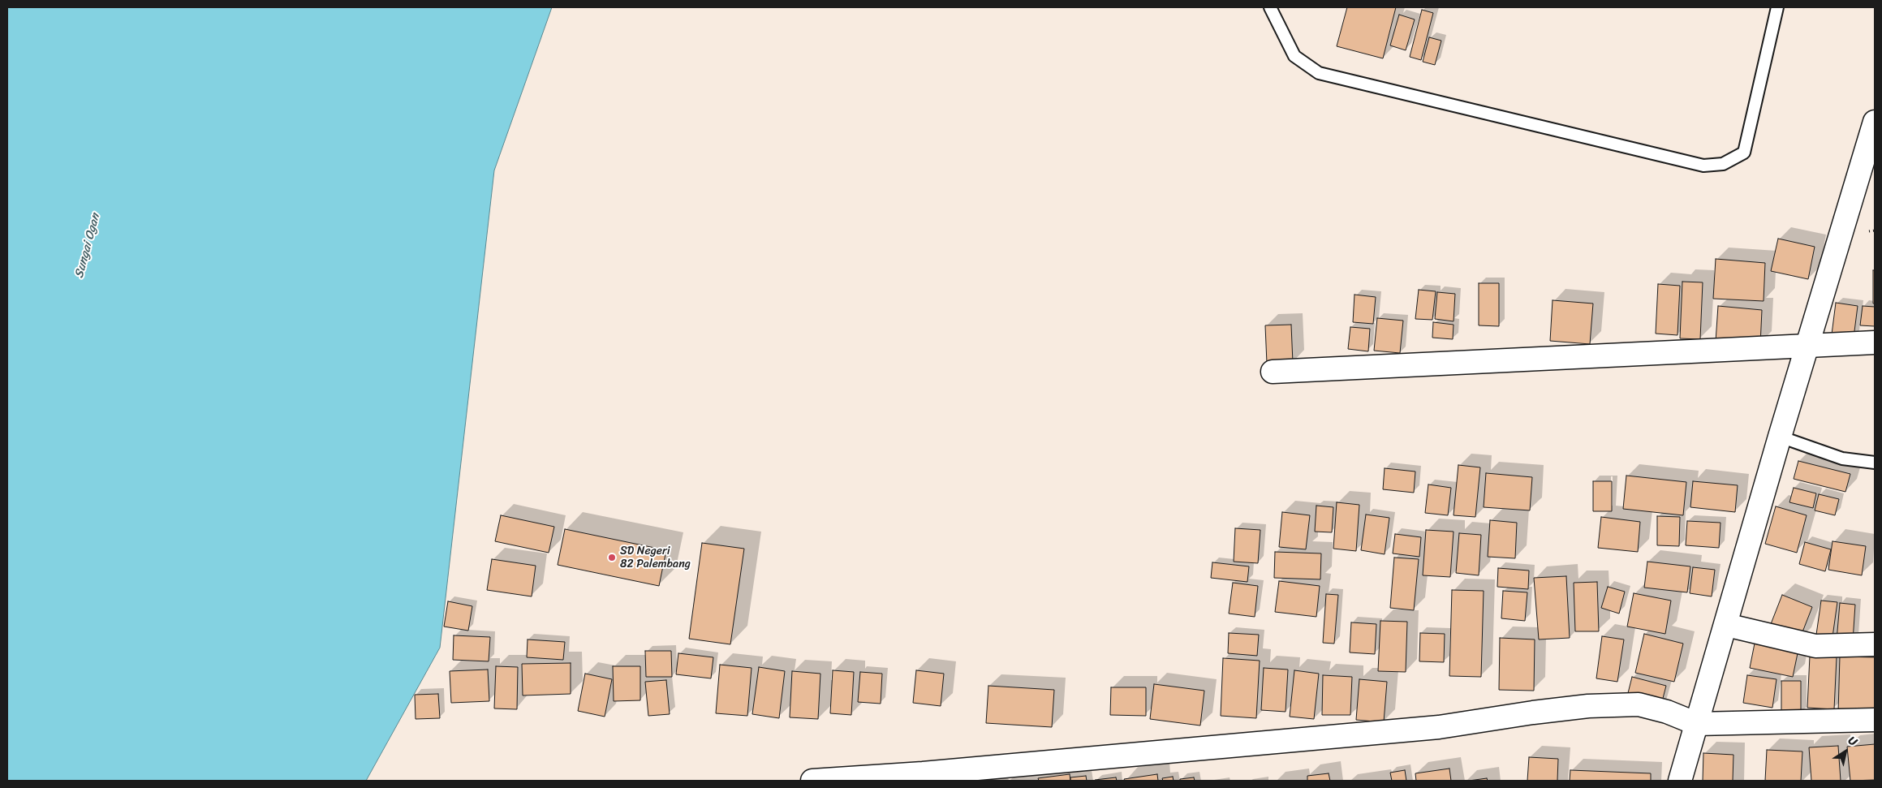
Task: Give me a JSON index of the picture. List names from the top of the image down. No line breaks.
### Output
{"water":["Sungai Ogan"],"places":["SD Negeri 82 Palembang"],"north":"top right"}
